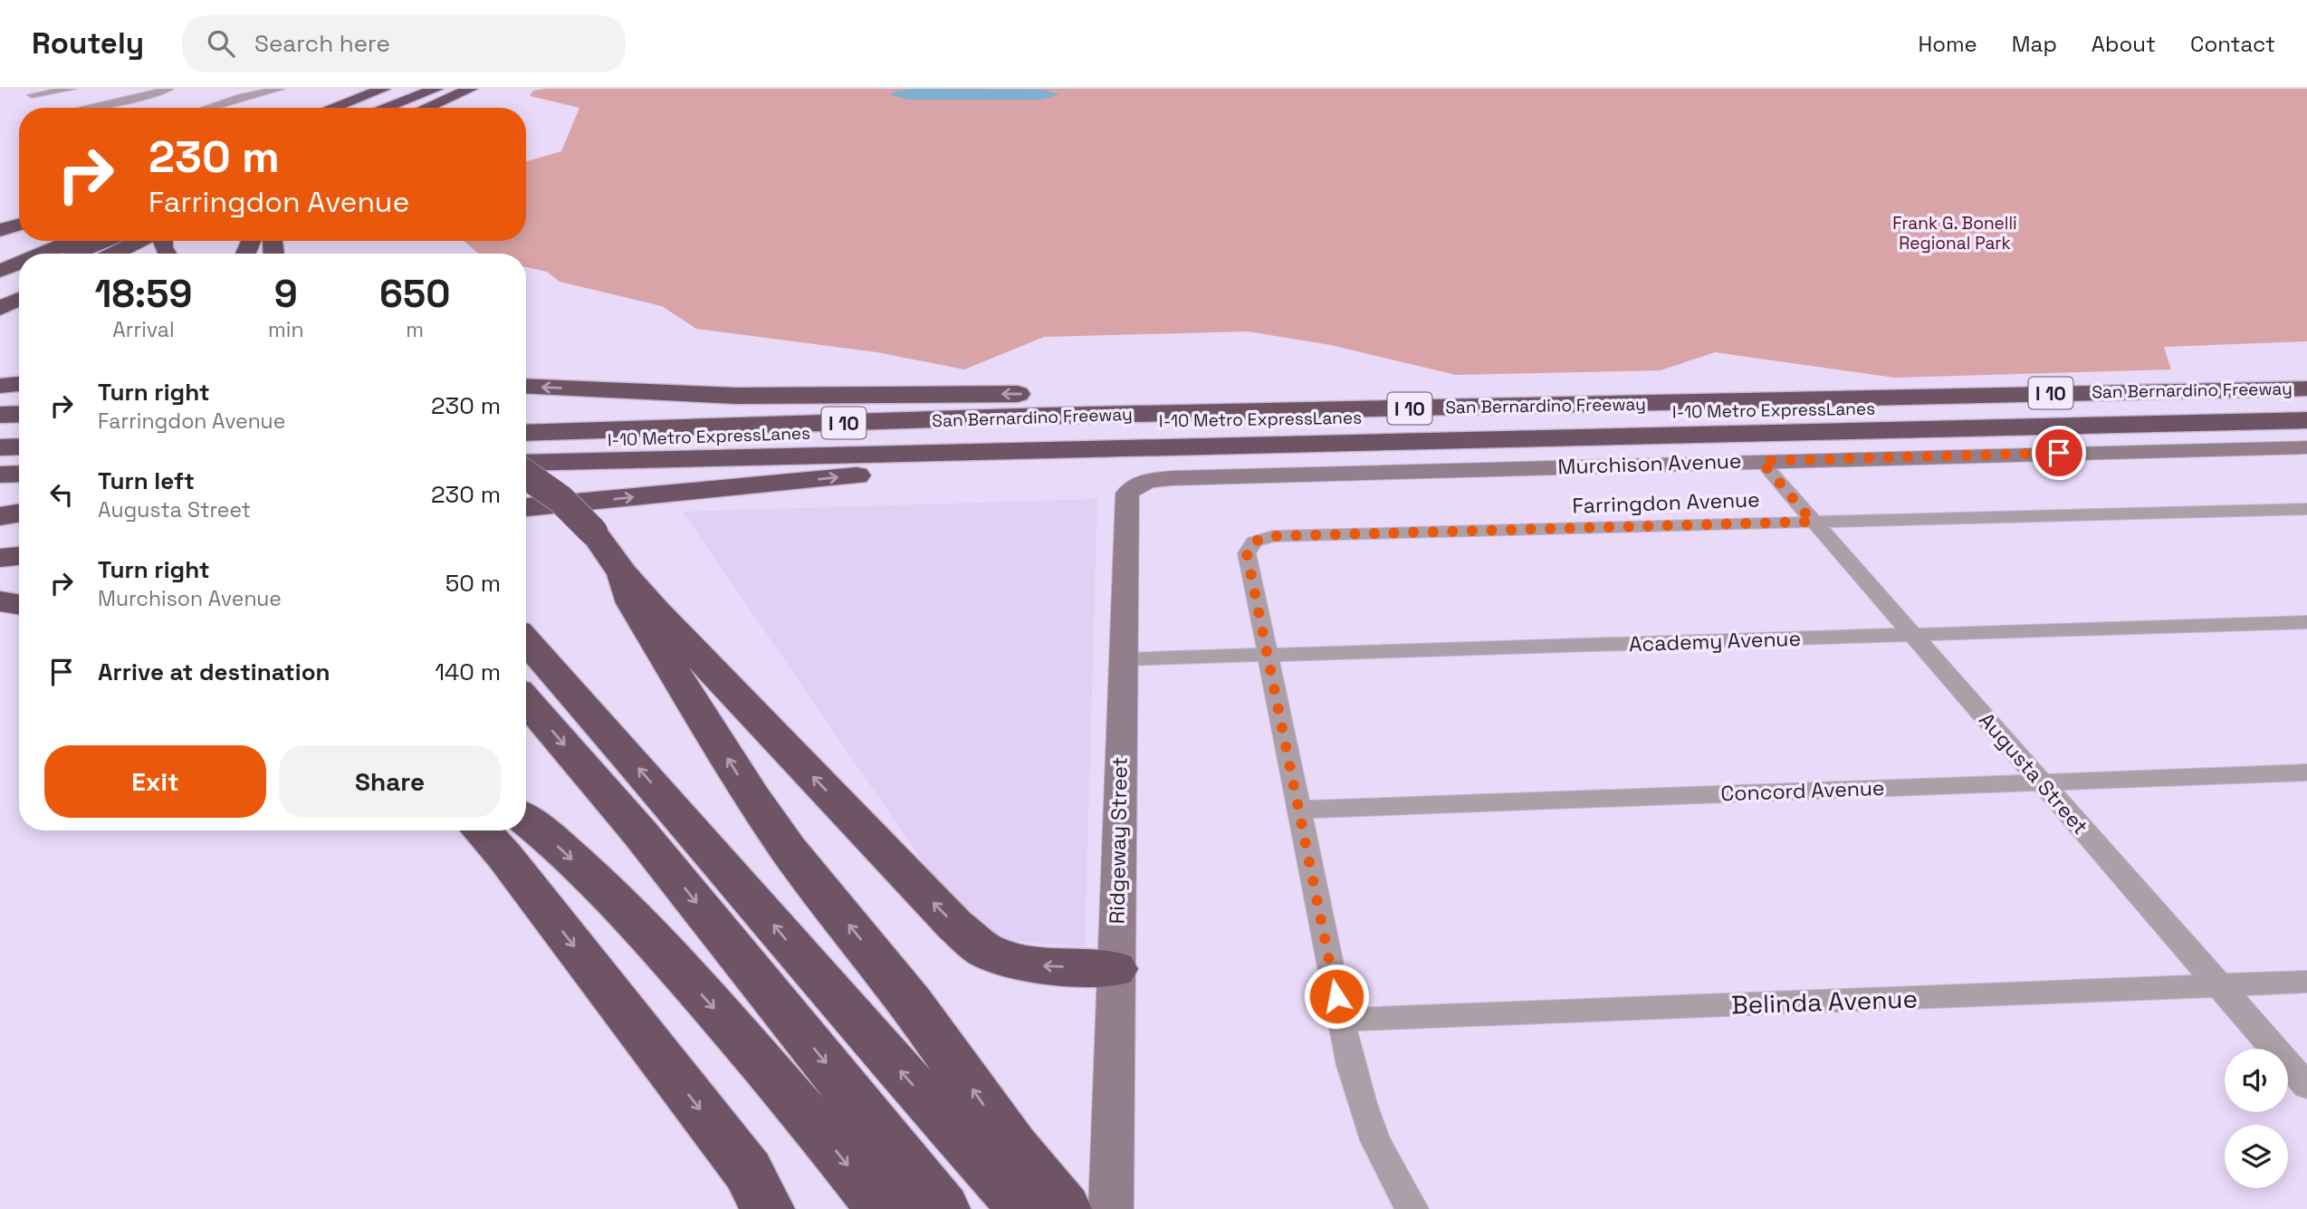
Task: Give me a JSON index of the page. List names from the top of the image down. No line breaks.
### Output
{"streets":{"highway":["San Bernardino Freeway","I 10","I-10 Metro ExpressLanes"],"street":["Murchison Avenue","Farringdon Avenue","Academy Avenue","Augusta Street","Concord Avenue","Ridgeway Street","Belinda Avenue"]},"crossings":[["Murchison Avenue","Augusta Street"],["Murchison Avenue","Ridgeway Street"],["Farringdon Avenue","Academy Avenue"],["Farringdon Avenue","Augusta Street"],["Academy Avenue","Augusta Street"],["Academy Avenue","Ridgeway Street"],["Augusta Street","Concord Avenue"],["Augusta Street","Belinda Avenue"]],"parks":["Frank G. Bonelli Regional Park"],"page":{"header":"Routely","search":"Search here","nav":["Home","Map","About","Contact"],"turn":["230 m","Farringdon Avenue"],"eta":["18:59","Arrival","9","min","650","m"],"list":[{"name":"Turn right","note":"Farringdon Avenue","value":"230 m"},{"name":"Turn left","note":"Augusta Street","value":"230 m"},{"name":"Turn right","note":"Murchison Avenue","value":"50 m"},{"name":"Arrive at destination","value":"140 m"}],"buttons":["Exit","Share"]}}
